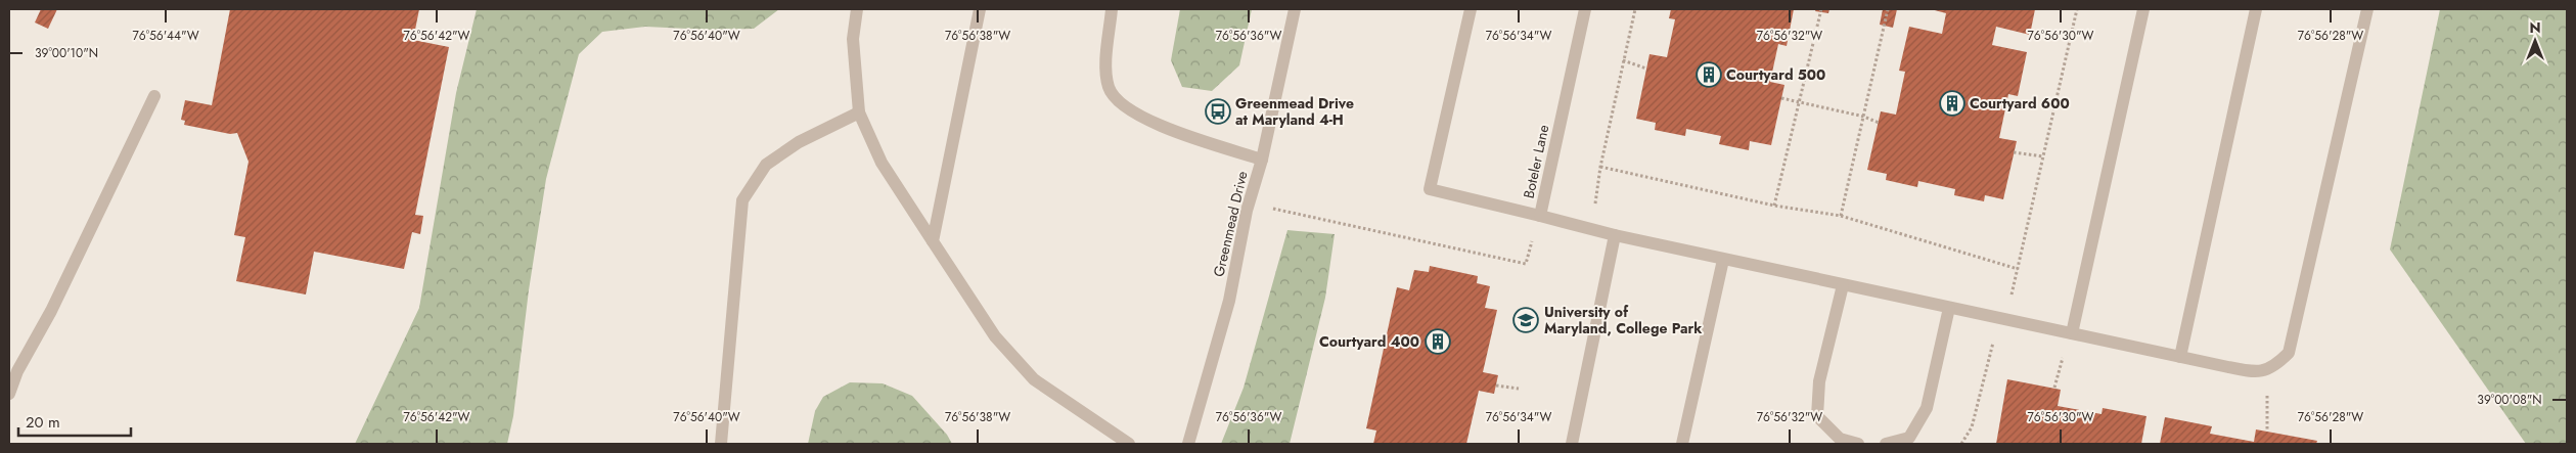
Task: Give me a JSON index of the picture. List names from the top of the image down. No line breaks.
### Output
{"streets":{"street":["Boteler Lane","Greenmead Drive"]},"places":{"building":["Courtyard 500","Courtyard 600","Courtyard 400"],"bus stop":["Greenmead Drive at Maryland 4-H"],"school or university":["University of Maryland, College Park"]},"scale_bar":"20 m","north":"top","coordinates":["76°56'44\"W","76°56'42\"W","76°56'40\"W","76°56'38\"W","76°56'36\"W","76°56'34\"W","76°56'32\"W","76°56'30\"W","76°56'28\"W","39°00'10\"N","39°00'08\"N"]}
